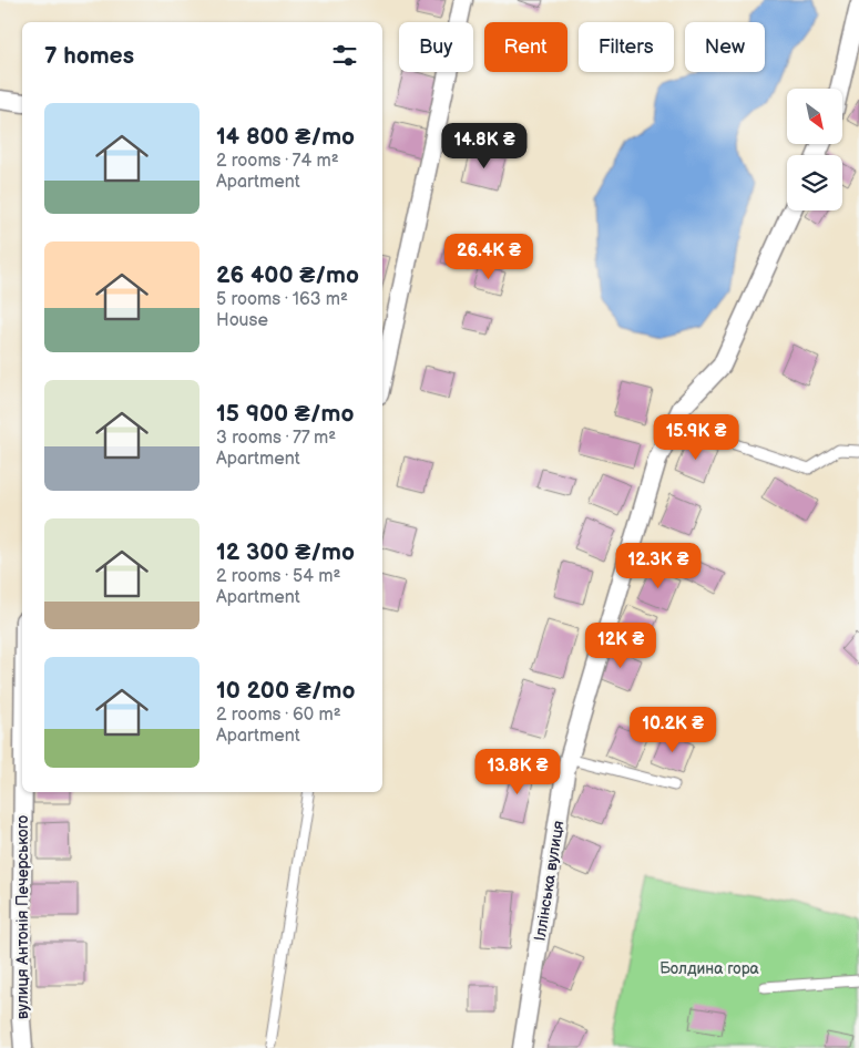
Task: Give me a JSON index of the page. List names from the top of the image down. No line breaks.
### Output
{"streets":{"street":["Іллінська вулиця","вулиця Антонія Печерського"]},"parks":["Болдина гора"],"north":"bottom right","page":{"chip":["Buy","Rent","Filters","New"],"heading":"7 homes","list":[{"name":"14 800 ₴/mo","note":"2 rooms · 74 m² · Apartment"},{"name":"26 400 ₴/mo","note":"5 rooms · 163 m² · House"},{"name":"15 900 ₴/mo","note":"3 rooms · 77 m² · Apartment"},{"name":"12 300 ₴/mo","note":"2 rooms · 54 m² · Apartment"},{"name":"10 200 ₴/mo","note":"2 rooms · 60 m² · Apartment"}],"price":["14.8K ₴","26.4K ₴","15.9K ₴","12.3K ₴","12K ₴","10.2K ₴","13.8K ₴"]}}
